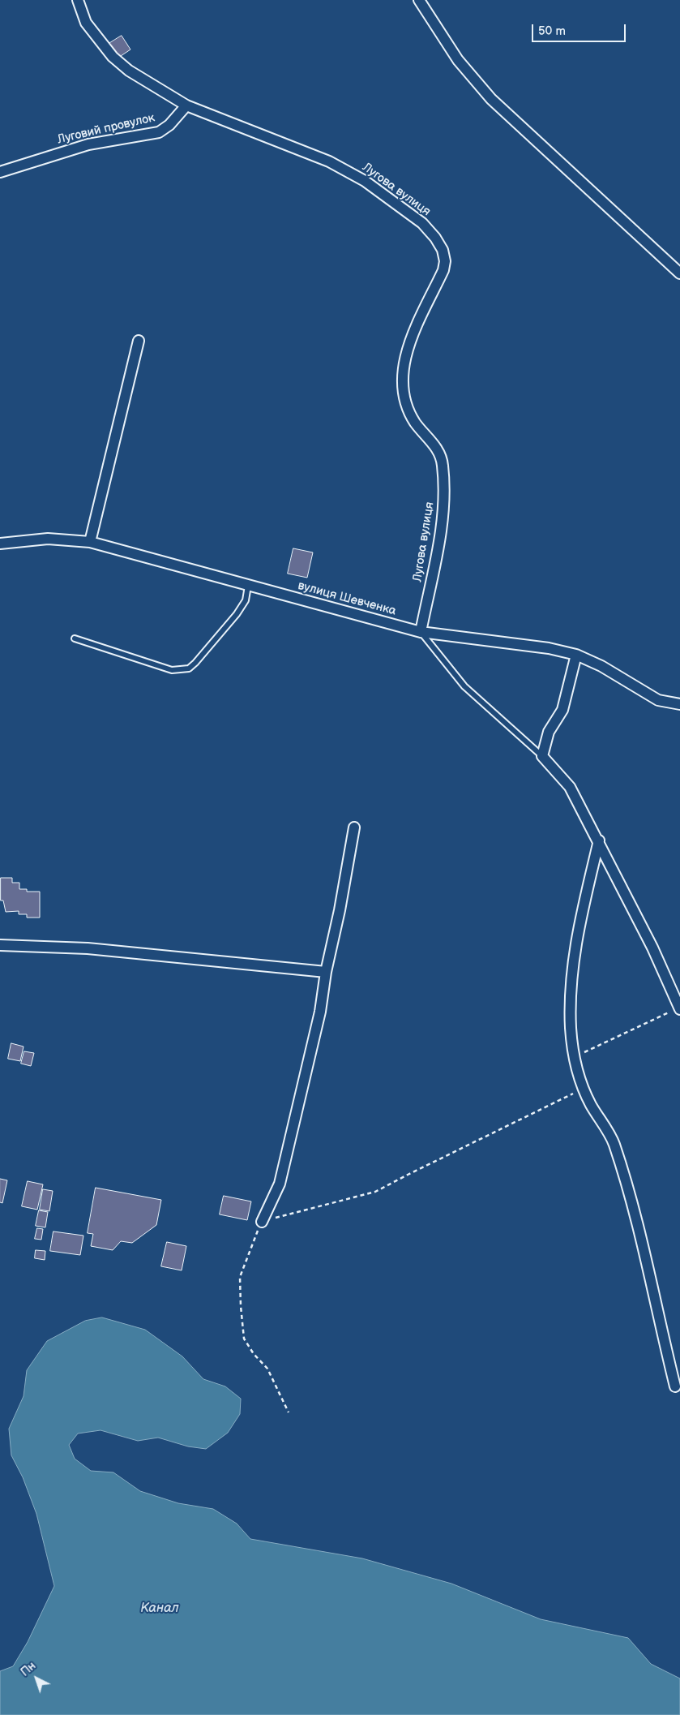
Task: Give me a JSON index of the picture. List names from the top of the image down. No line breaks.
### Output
{"streets":{"street":["Луговий провулок","Лугова вулиця","вулиця Шевченка"]},"crossings":[["Луговий провулок","Лугова вулиця"],["Лугова вулиця","вулиця Шевченка"]],"water":["Канал"],"scale_bar":"50 m","north":"top left"}
